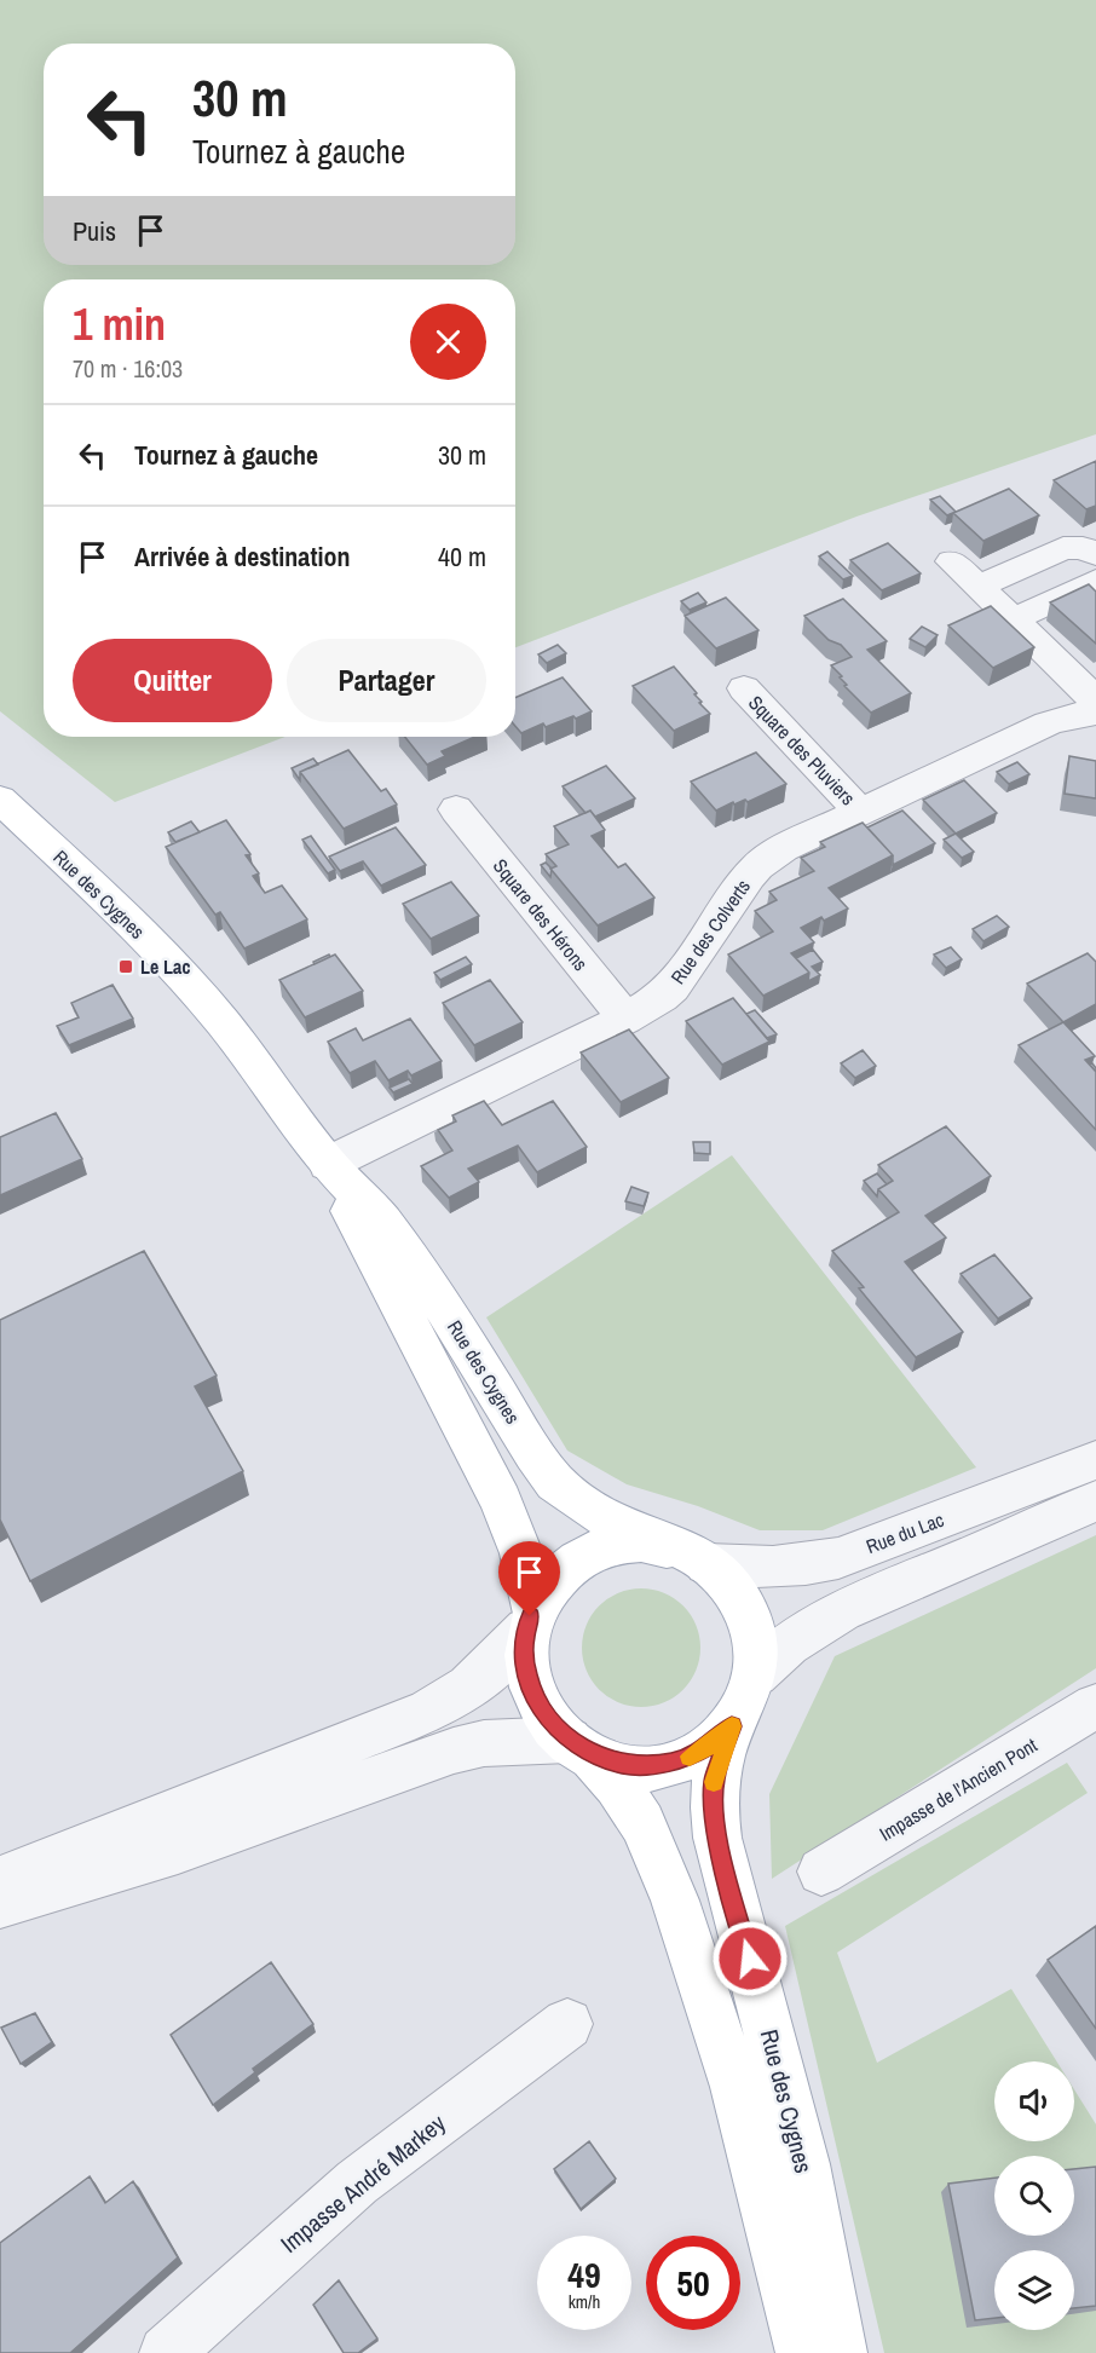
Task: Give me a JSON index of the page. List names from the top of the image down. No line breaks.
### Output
{"streets":{"main road":["Rue des Cygnes"],"street":["Square des Pluviers","Square des Hérons","Rue des Colverts","Rue du Lac","Impasse de l'Ancien Pont","Impasse André Markey"]},"crossings":[["Square des Pluviers","Rue des Colverts"],["Rue des Cygnes","Rue des Colverts"],["Rue des Cygnes","Rue du Lac"],["Square des Hérons","Rue des Colverts"]],"places":{"transit":["Le Lac"]},"page":{"turn":["30 m","Tournez à gauche"],"then":"Puis","heading":["1 min","70 m · 16:03"],"list":[{"name":"Tournez à gauche","value":"30 m"},{"name":"Arrivée à destination","value":"40 m"}],"buttons":["Quitter","Partager"],"speed":"49 km/h","limit":"50"}}
